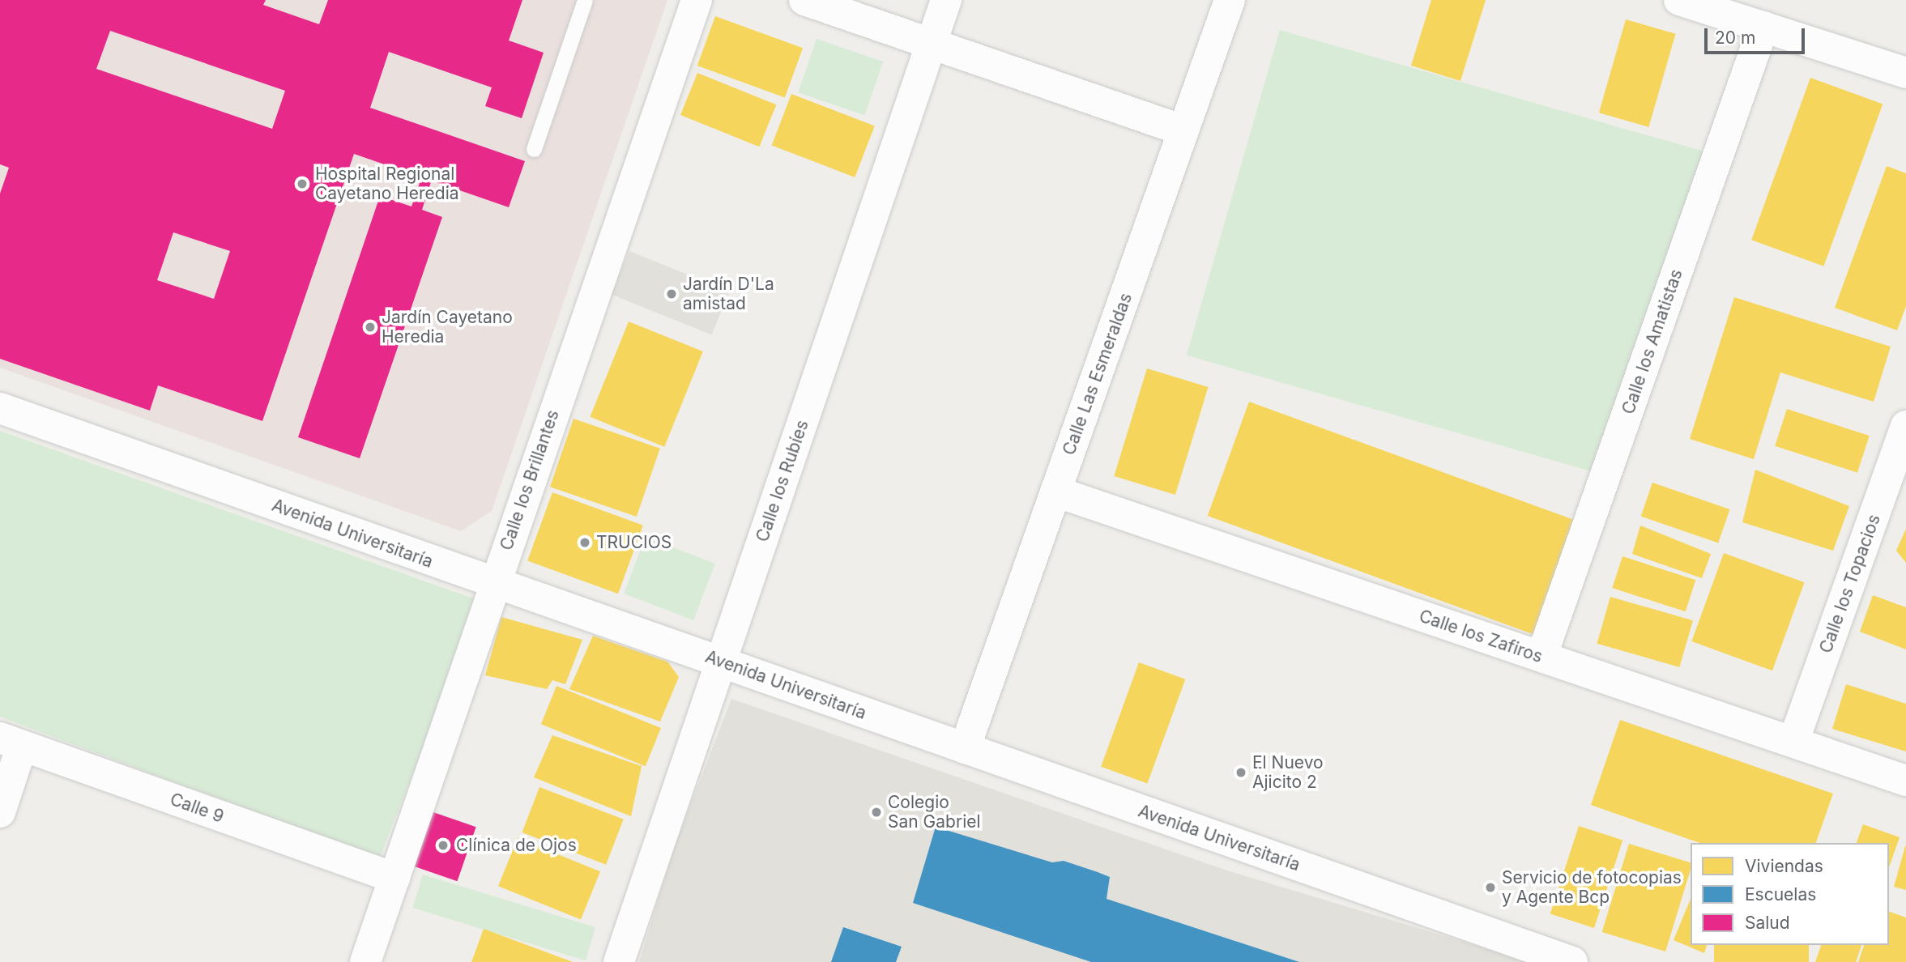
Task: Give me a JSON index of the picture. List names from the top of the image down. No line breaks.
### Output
{"streets":{"street":["Calle los Amatistas","Calle Las Esmeraldas","Calle los Brillantes","Calle los Rubíes","Avenida Universitaría","Calle los Topacios","Calle los Zafiros","Calle 9"]},"crossings":[["Calle los Amatistas","Calle los Zafiros"],["Calle Las Esmeraldas","Avenida Universitaría"],["Calle Las Esmeraldas","Calle los Zafiros"],["Calle los Brillantes","Avenida Universitaría"],["Calle los Brillantes","Calle 9"],["Calle los Rubíes","Avenida Universitaría"],["Calle los Topacios","Calle los Zafiros"]],"places":["Hospital Regional Cayetano Heredia","Jardín D'La amistad","Jardín Cayetano Heredia","TRUCIOS","El Nuevo Ajicito 2","Colegio San Gabriel","Clínica de Ojos","Servicio de fotocopias y Agente Bcp"],"legend":["Viviendas","Escuelas","Salud"],"scale_bar":"20 m"}
